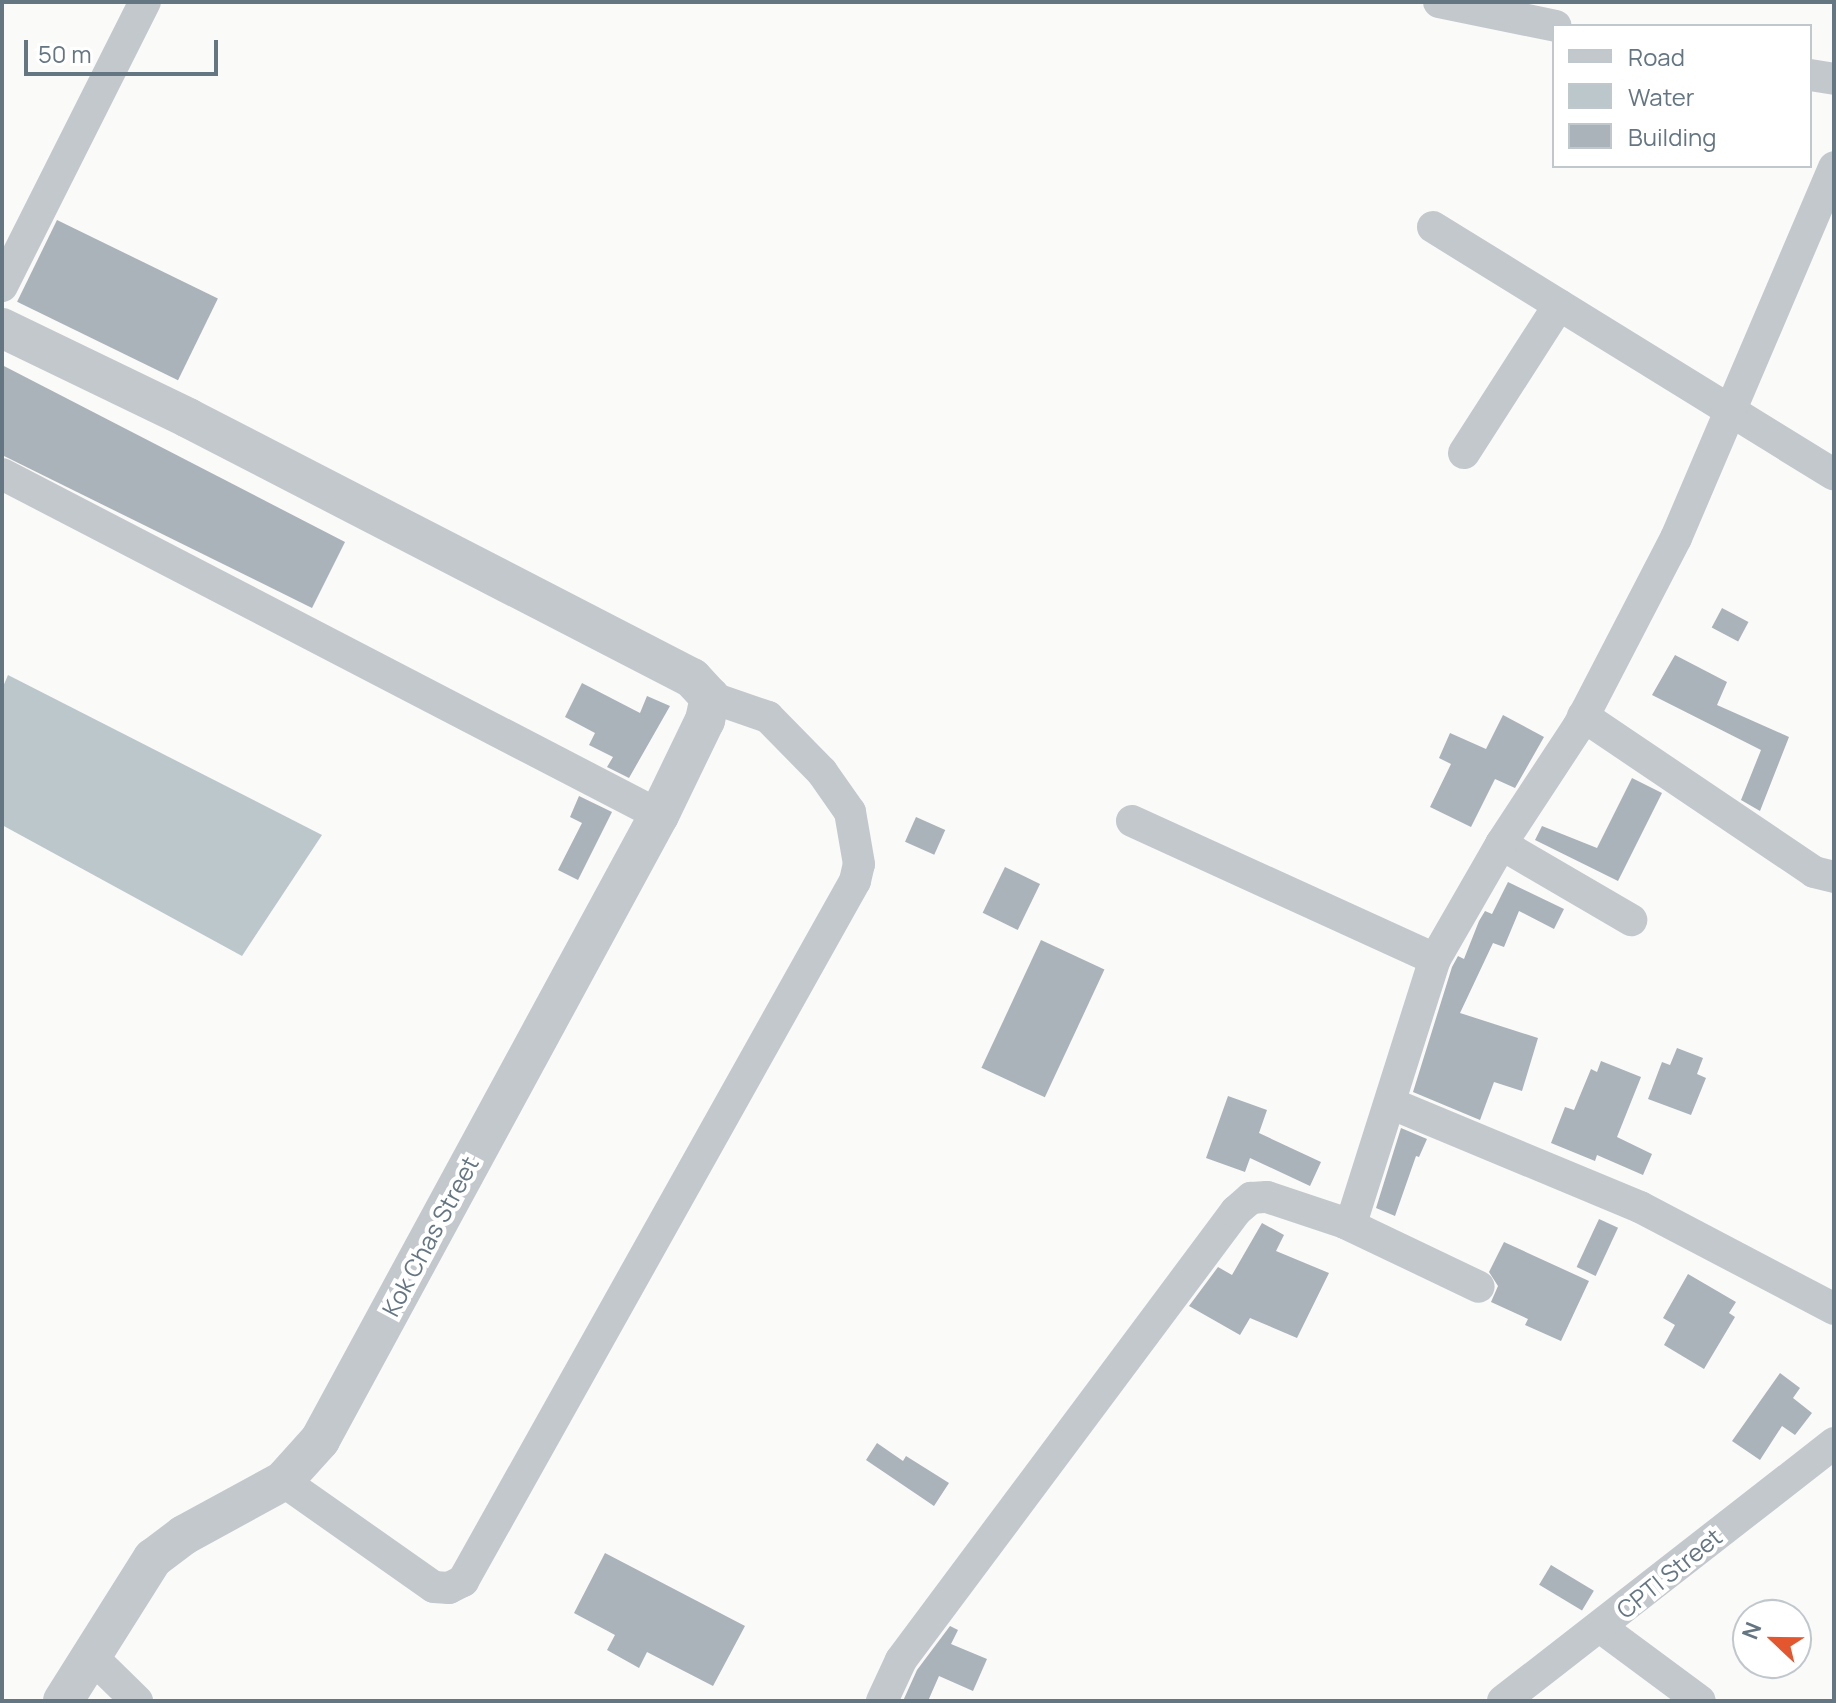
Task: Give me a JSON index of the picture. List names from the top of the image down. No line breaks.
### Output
{"streets":{"street":["Kok Chas Street","CPTI Street"]},"legend":["Road","Water","Building"],"scale_bar":"50 m","north":"left"}
